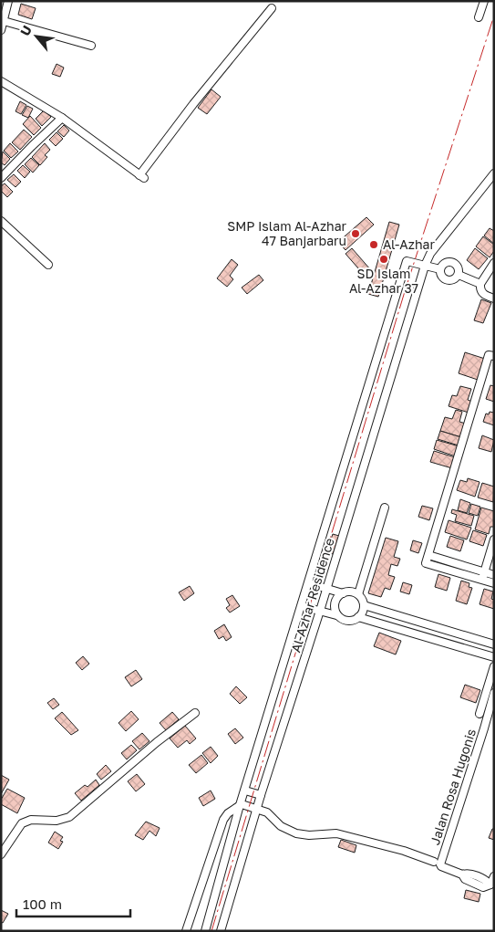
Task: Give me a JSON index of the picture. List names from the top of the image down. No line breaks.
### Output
{"streets":{"street":["Al-Azhar Residence","Jalan Rosa Hugonis"]},"places":["SMP Islam Al-Azhar 47 Banjarbaru","Al-Azhar","SD Islam Al-Azhar 37"],"scale_bar":"100 m","north":"top left"}
